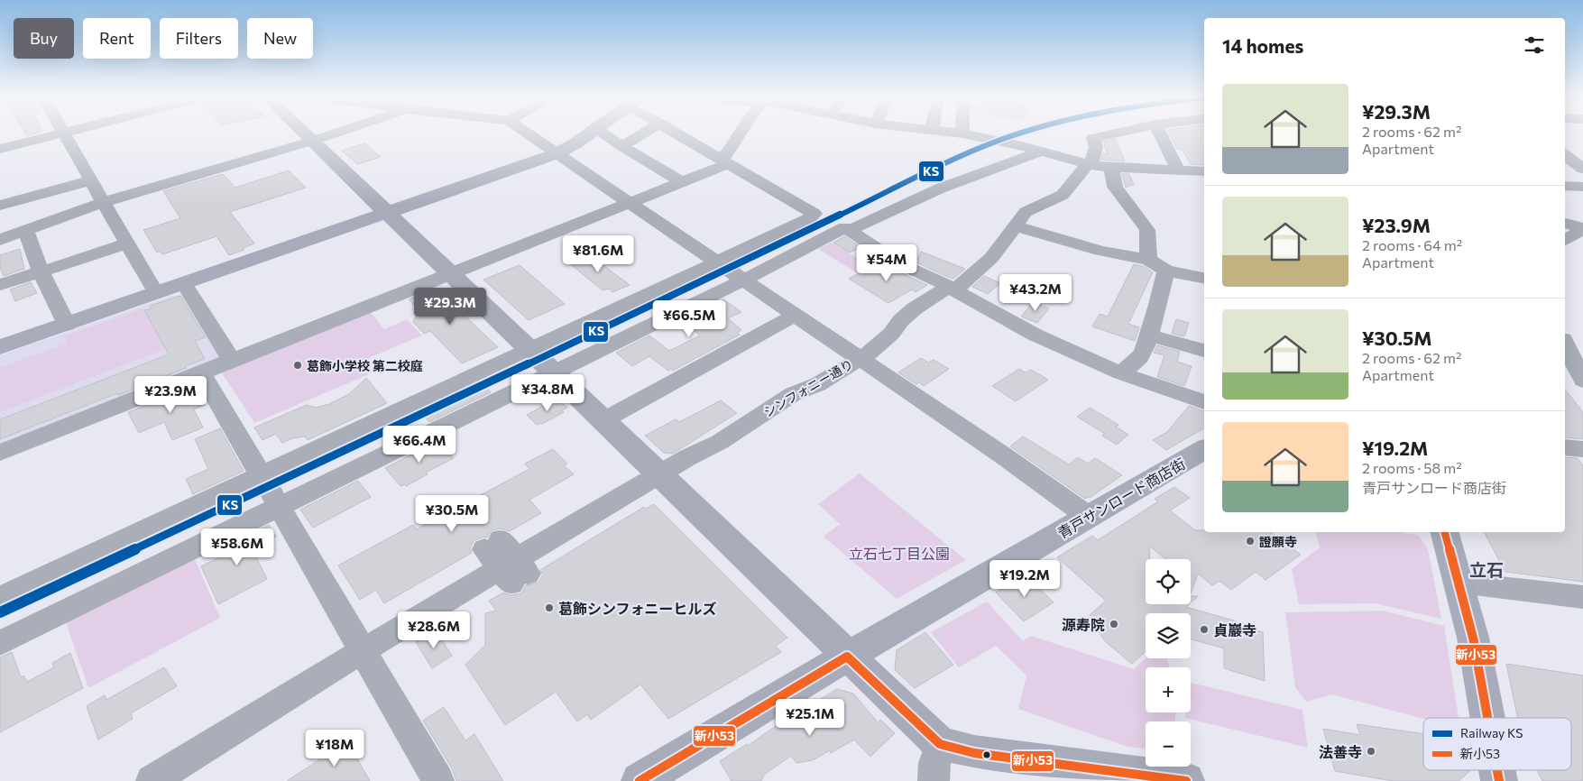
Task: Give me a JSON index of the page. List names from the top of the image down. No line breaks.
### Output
{"streets":{"street":["シンフォニー通り","青戸サンロード商店街"]},"districts":["立石"],"parks":["立石七丁目公園"],"places":["葛飾小学校 第二校庭","證願寺","葛飾シンフォニーヒルズ","源寿院","貞巖寺","法善寺"],"lines":["rail line KS","transit line 新小53"],"legend":["Railway KS","新小53"],"page":{"chip":["Buy","Rent","Filters","New"],"heading":"14 homes","list":[{"name":"¥29.3M","note":"2 rooms · 62 m² · Apartment"},{"name":"¥23.9M","note":"2 rooms · 64 m² · Apartment"},{"name":"¥30.5M","note":"2 rooms · 62 m² · Apartment"},{"name":"¥19.2M","note":"2 rooms · 58 m² · 青戸サンロード商店街"}],"price":["¥81.6M","¥54M","¥43.2M","¥29.3M","¥66.5M","¥34.8M","¥23.9M","¥66.4M","¥30.5M","¥58.6M","¥19.2M","¥28.6M","¥25.1M","¥18M"],"map_buttons":["+","−"]}}
